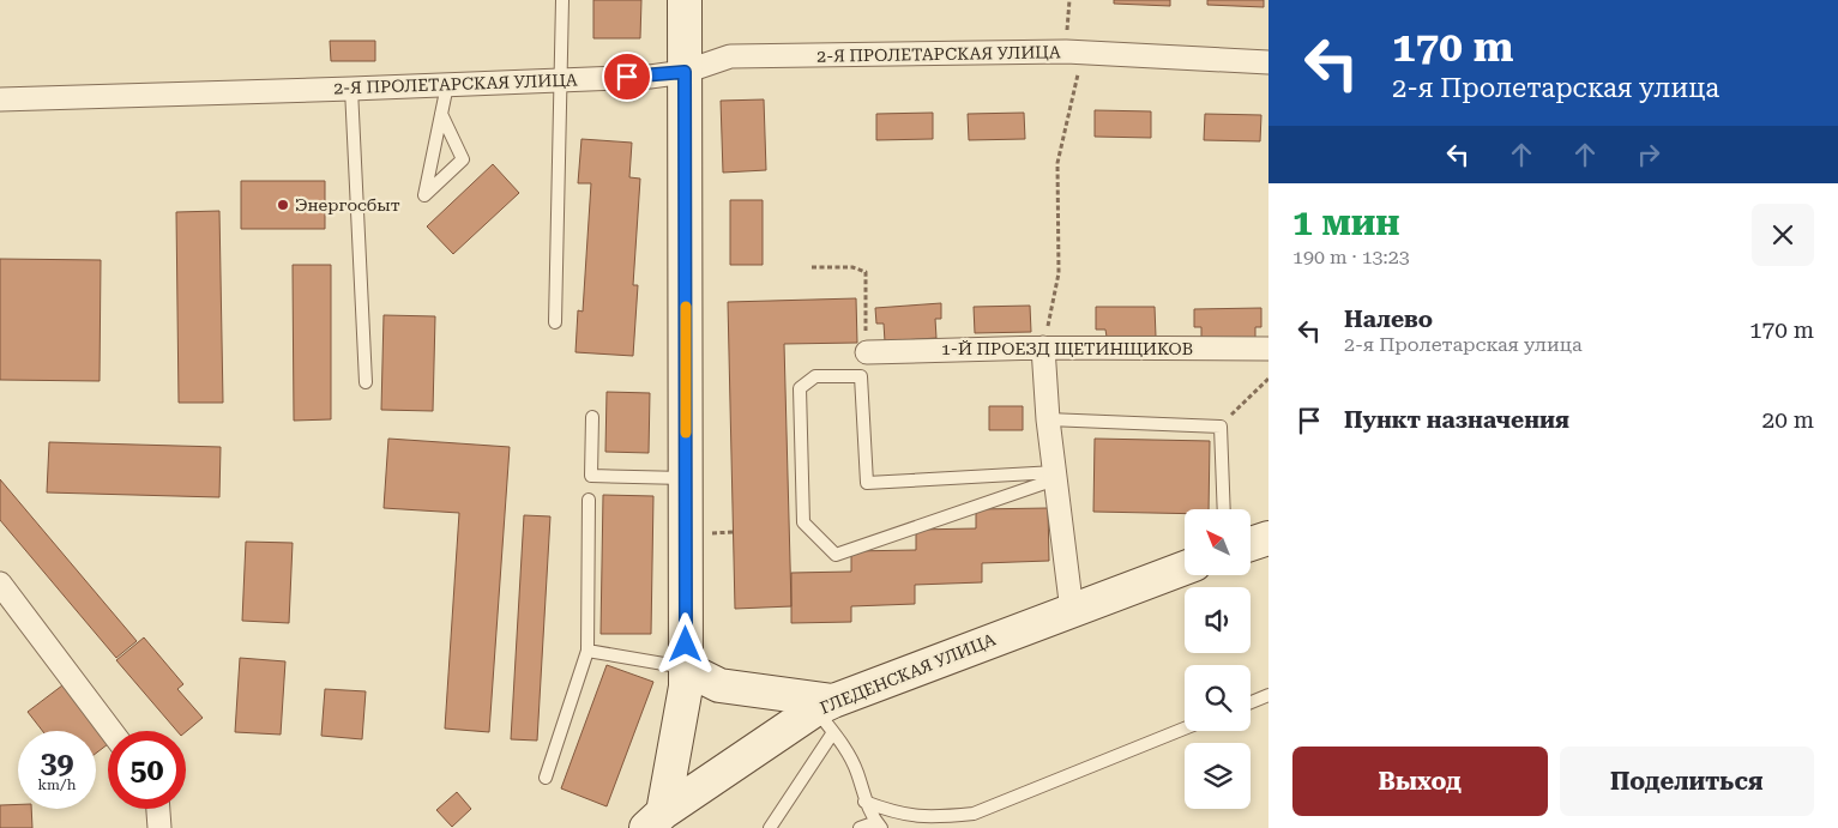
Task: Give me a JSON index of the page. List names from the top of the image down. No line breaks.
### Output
{"streets":{"main road":["ГЛЕДЕНСКАЯ УЛИЦА"],"street":["2-Я ПРОЛЕТАРСКАЯ УЛИЦА","1-Й ПРОЕЗД ЩЕТИНЩИКОВ"]},"places":["Энергосбыт"],"north":"top left","page":{"turn":["170 m","2-я Пролетарская улица"],"heading":["1 мин","190 m · 13:23"],"list":[{"name":"Налево","note":"2-я Пролетарская улица","value":"170 m"},{"name":"Пункт назначения","value":"20 m"}],"speed":"39 km/h","limit":"50","buttons":["Выход","Поделиться"]}}
